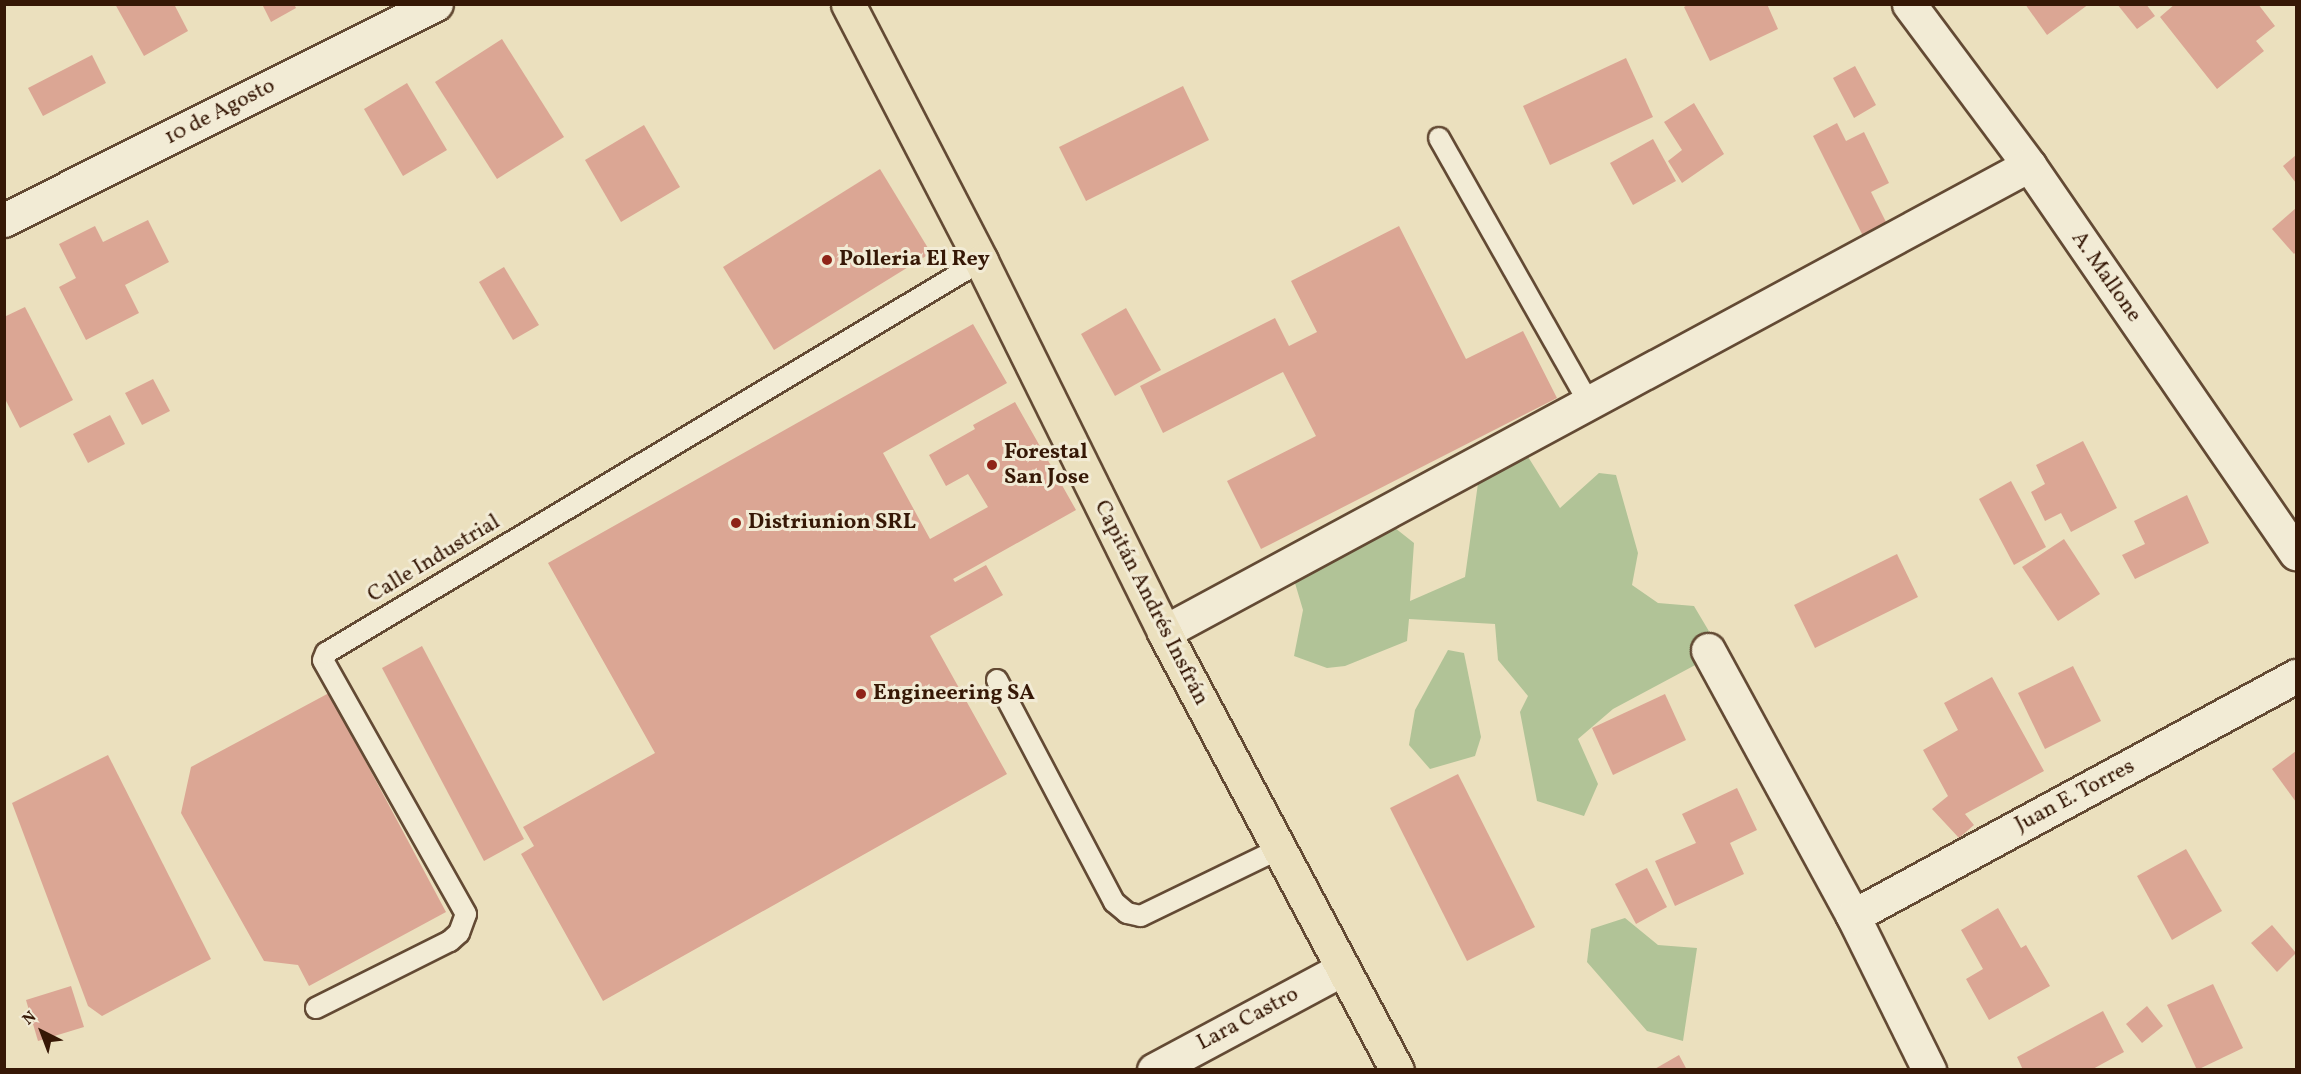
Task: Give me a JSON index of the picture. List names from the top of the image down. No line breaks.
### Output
{"streets":{"main road":["Capitán Andrés Insfrán"],"street":["10 de Agosto","A. Mallone","Juan E. Torres","Lara Castro"],"lane":["Calle Industrial"]},"crossings":[["Calle Industrial","Capitán Andrés Insfrán"],["Capitán Andrés Insfrán","Lara Castro"]],"places":["Polleria El Rey","Forestal San Jose","Distriunion SRL","Engineering SA"],"north":"top left"}
